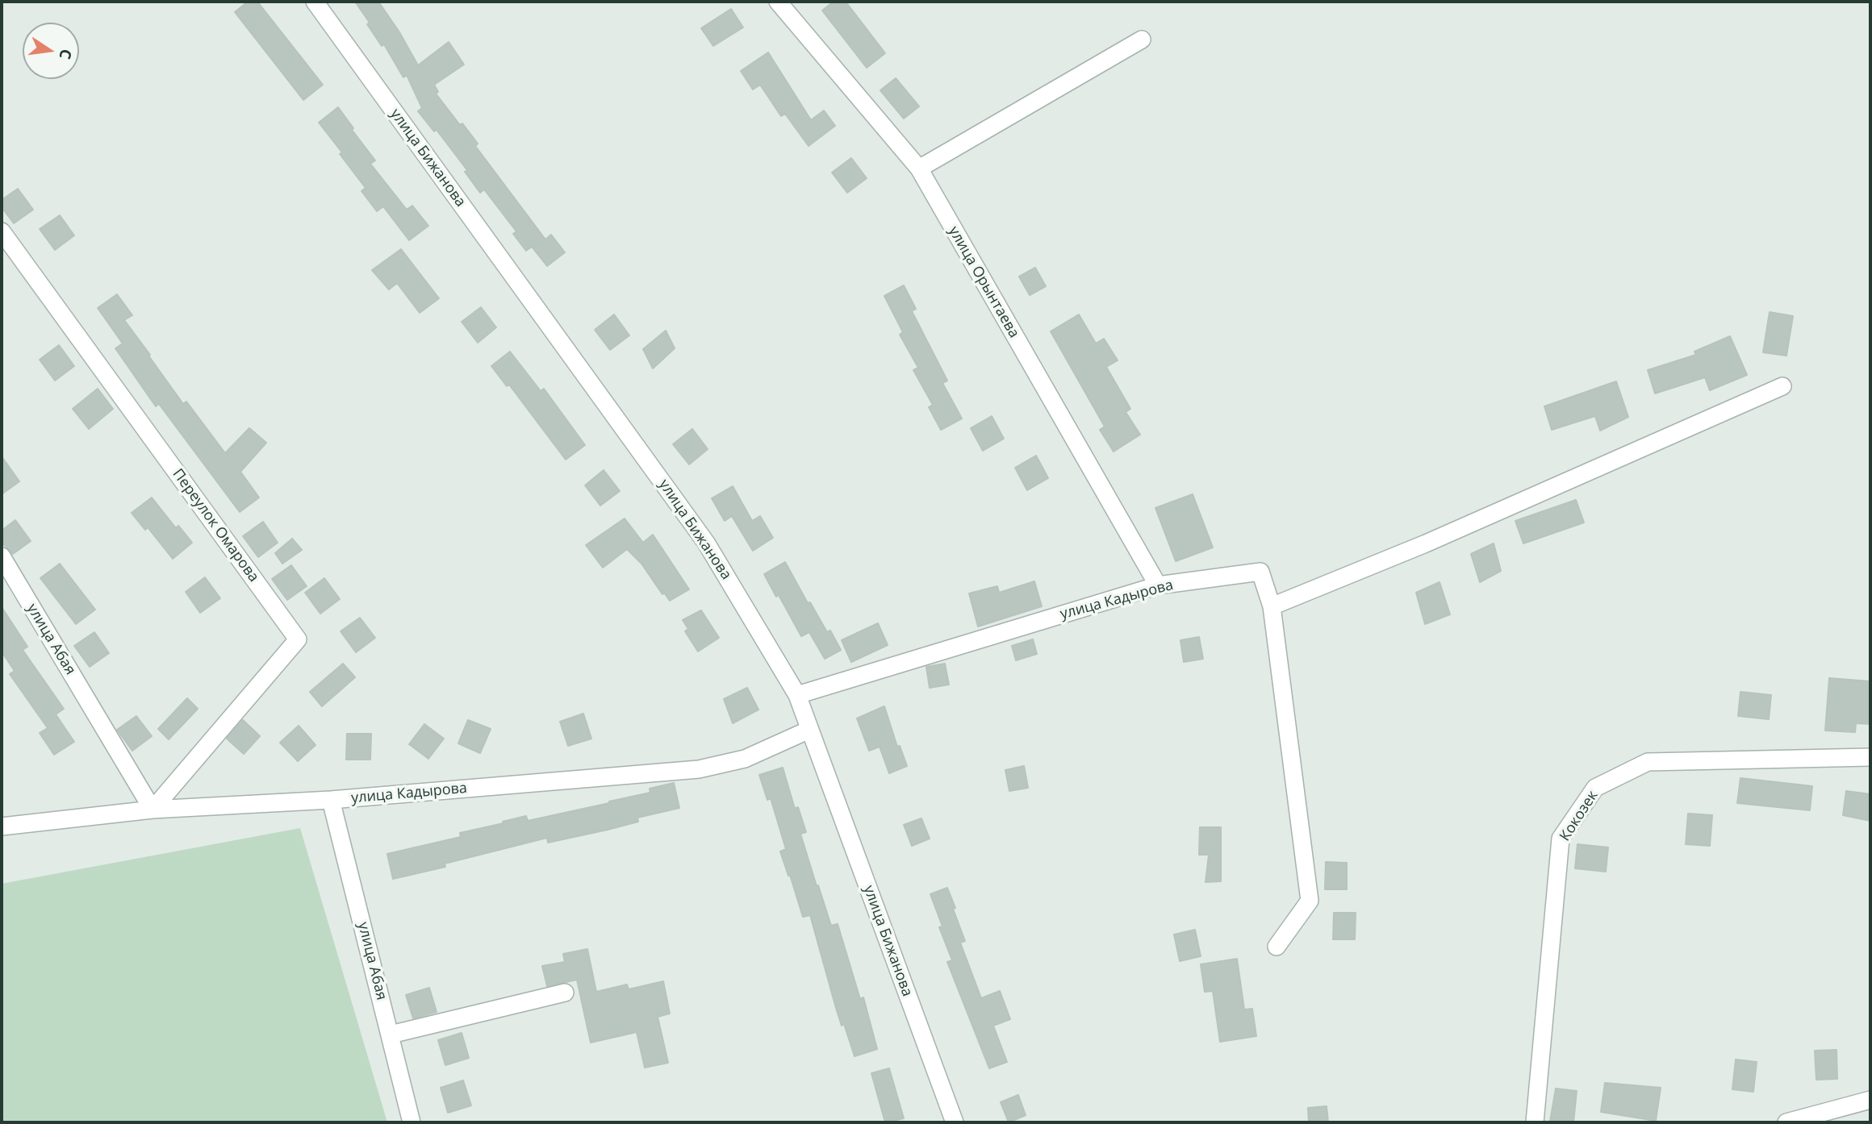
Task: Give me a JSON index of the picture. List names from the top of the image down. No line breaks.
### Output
{"streets":{"street":["улица Бижанова","улица Орынтаева","Переулок Омарова","улица Кадырова","улица Абая","Кокозек"]},"crossings":[["улица Бижанова","улица Кадырова"],["улица Орынтаева","улица Кадырова"],["Переулок Омарова","улица Кадырова"],["Переулок Омарова","улица Абая"],["улица Кадырова","улица Абая"]],"north":"right"}
